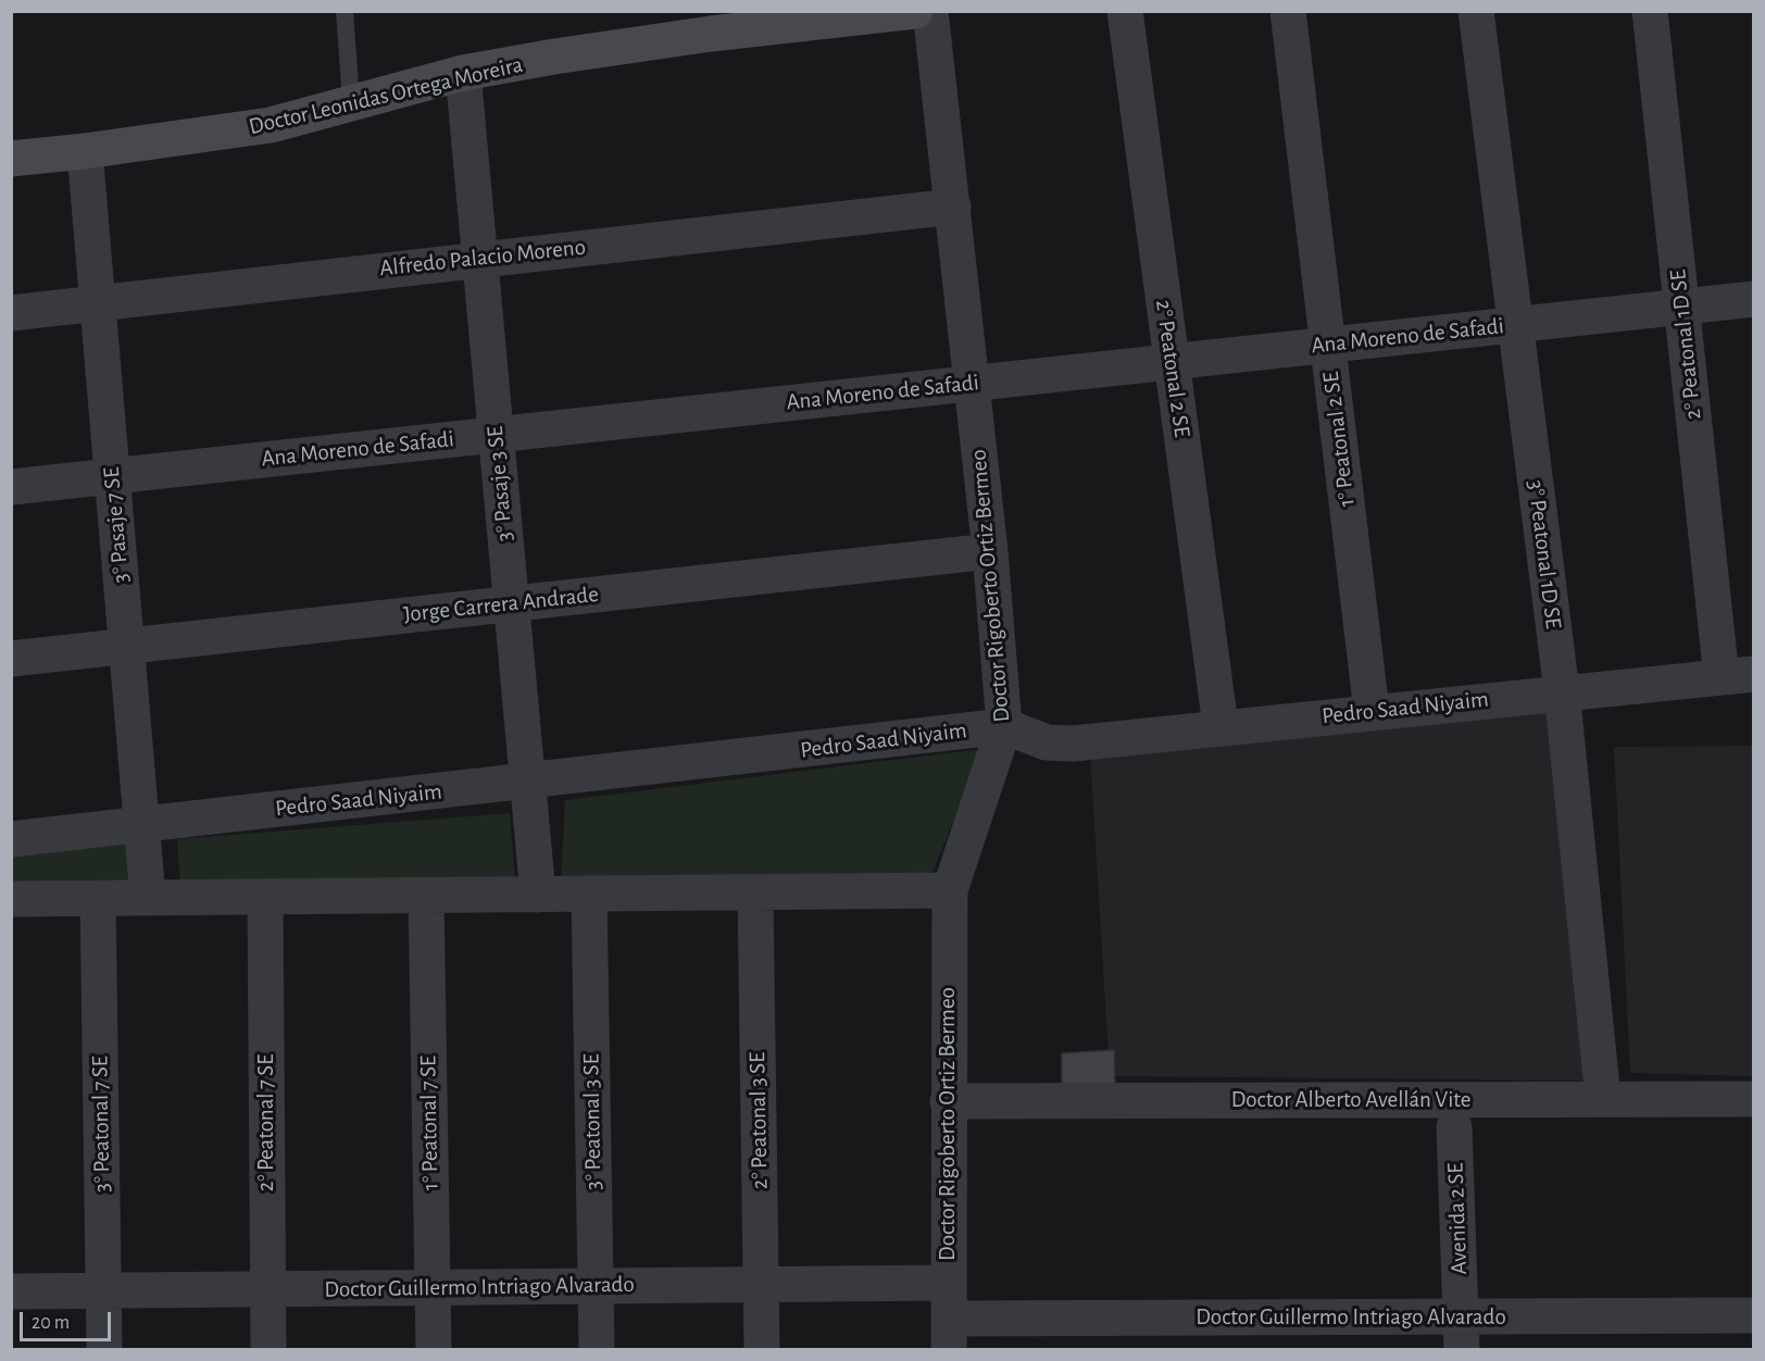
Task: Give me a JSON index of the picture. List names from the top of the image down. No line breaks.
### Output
{"streets":{"street":["Doctor Leonidas Ortega Moreira","Alfredo Palacio Moreno","Ana Moreno de Safadi","2° Peatonal 1D SE","2° Peatonal 2 SE","1° Peatonal 2 SE","3° Pasaje 3 SE","3° Pasaje 7 SE","3° Peatonal 1D SE","Doctor Rigoberto Ortiz Bermeo","Jorge Carrera Andrade","Pedro Saad Niyaim","Doctor Alberto Avellán Vite","2° Peatonal 3 SE","3° Peatonal 3 SE","2° Peatonal 7 SE","1° Peatonal 7 SE","3° Peatonal 7 SE","Avenida 2 SE","Doctor Guillermo Intriago Alvarado"]},"crossings":[["Doctor Leonidas Ortega Moreira","3° Pasaje 3 SE"],["Doctor Leonidas Ortega Moreira","3° Pasaje 7 SE"],["Alfredo Palacio Moreno","3° Pasaje 3 SE"],["Alfredo Palacio Moreno","3° Pasaje 7 SE"],["Alfredo Palacio Moreno","Doctor Rigoberto Ortiz Bermeo"],["Ana Moreno de Safadi","2° Peatonal 1D SE"],["Ana Moreno de Safadi","2° Peatonal 2 SE"],["Ana Moreno de Safadi","1° Peatonal 2 SE"],["Ana Moreno de Safadi","3° Pasaje 3 SE"],["Ana Moreno de Safadi","3° Pasaje 7 SE"],["Ana Moreno de Safadi","3° Peatonal 1D SE"],["Ana Moreno de Safadi","Doctor Rigoberto Ortiz Bermeo"],["2° Peatonal 1D SE","Pedro Saad Niyaim"],["2° Peatonal 2 SE","Pedro Saad Niyaim"],["1° Peatonal 2 SE","Pedro Saad Niyaim"],["3° Pasaje 3 SE","Jorge Carrera Andrade"],["3° Pasaje 3 SE","Pedro Saad Niyaim"],["3° Pasaje 7 SE","Jorge Carrera Andrade"],["3° Pasaje 7 SE","Pedro Saad Niyaim"],["3° Peatonal 1D SE","Pedro Saad Niyaim"],["3° Peatonal 1D SE","Doctor Alberto Avellán Vite"],["Doctor Rigoberto Ortiz Bermeo","Jorge Carrera Andrade"],["Doctor Rigoberto Ortiz Bermeo","Pedro Saad Niyaim"],["Doctor Rigoberto Ortiz Bermeo","Doctor Alberto Avellán Vite"],["Doctor Rigoberto Ortiz Bermeo","Doctor Guillermo Intriago Alvarado"],["2° Peatonal 3 SE","Doctor Guillermo Intriago Alvarado"],["3° Peatonal 3 SE","Doctor Guillermo Intriago Alvarado"],["2° Peatonal 7 SE","Doctor Guillermo Intriago Alvarado"],["1° Peatonal 7 SE","Doctor Guillermo Intriago Alvarado"],["3° Peatonal 7 SE","Doctor Guillermo Intriago Alvarado"],["Avenida 2 SE","Doctor Guillermo Intriago Alvarado"]],"scale_bar":"20 m"}
